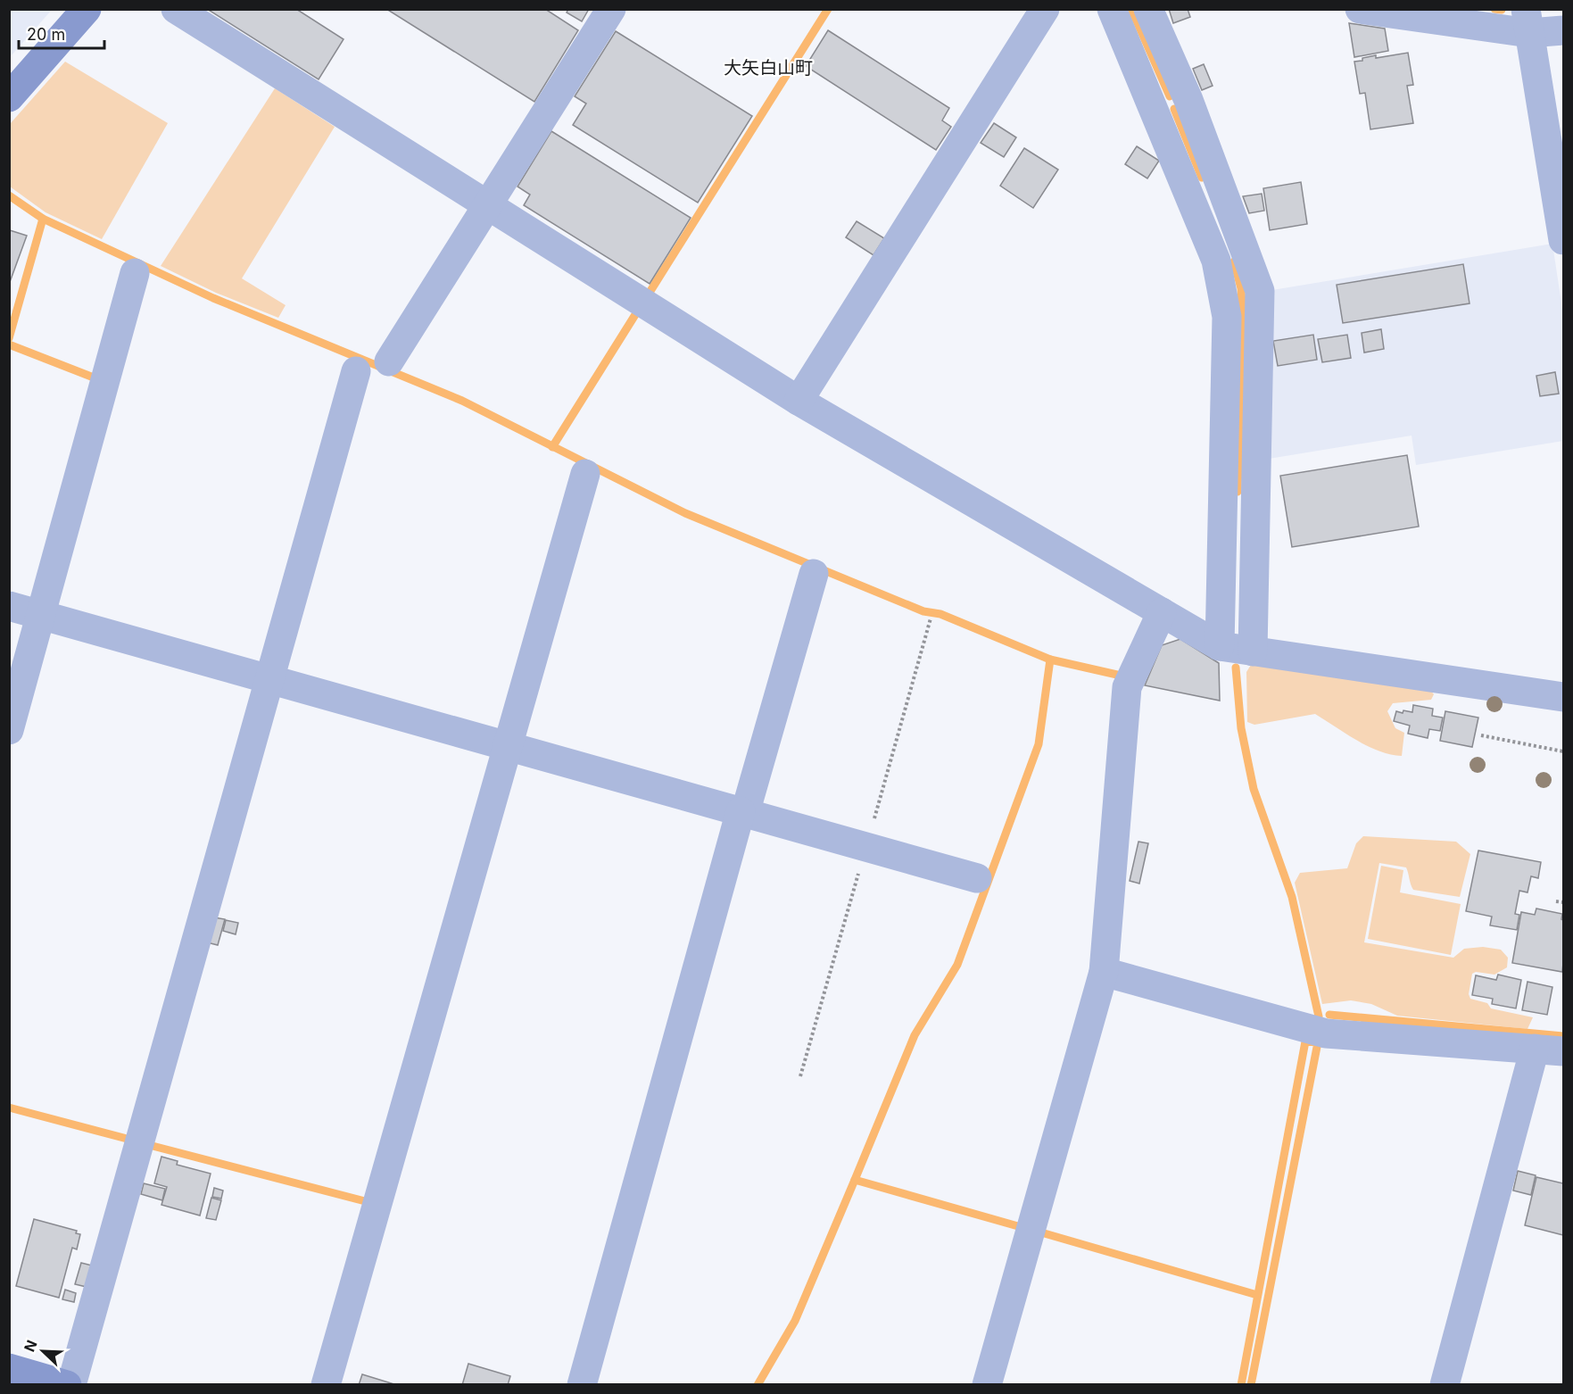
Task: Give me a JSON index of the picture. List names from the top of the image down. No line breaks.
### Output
{"districts":["大矢白山町"],"scale_bar":"20 m","north":"top left"}
